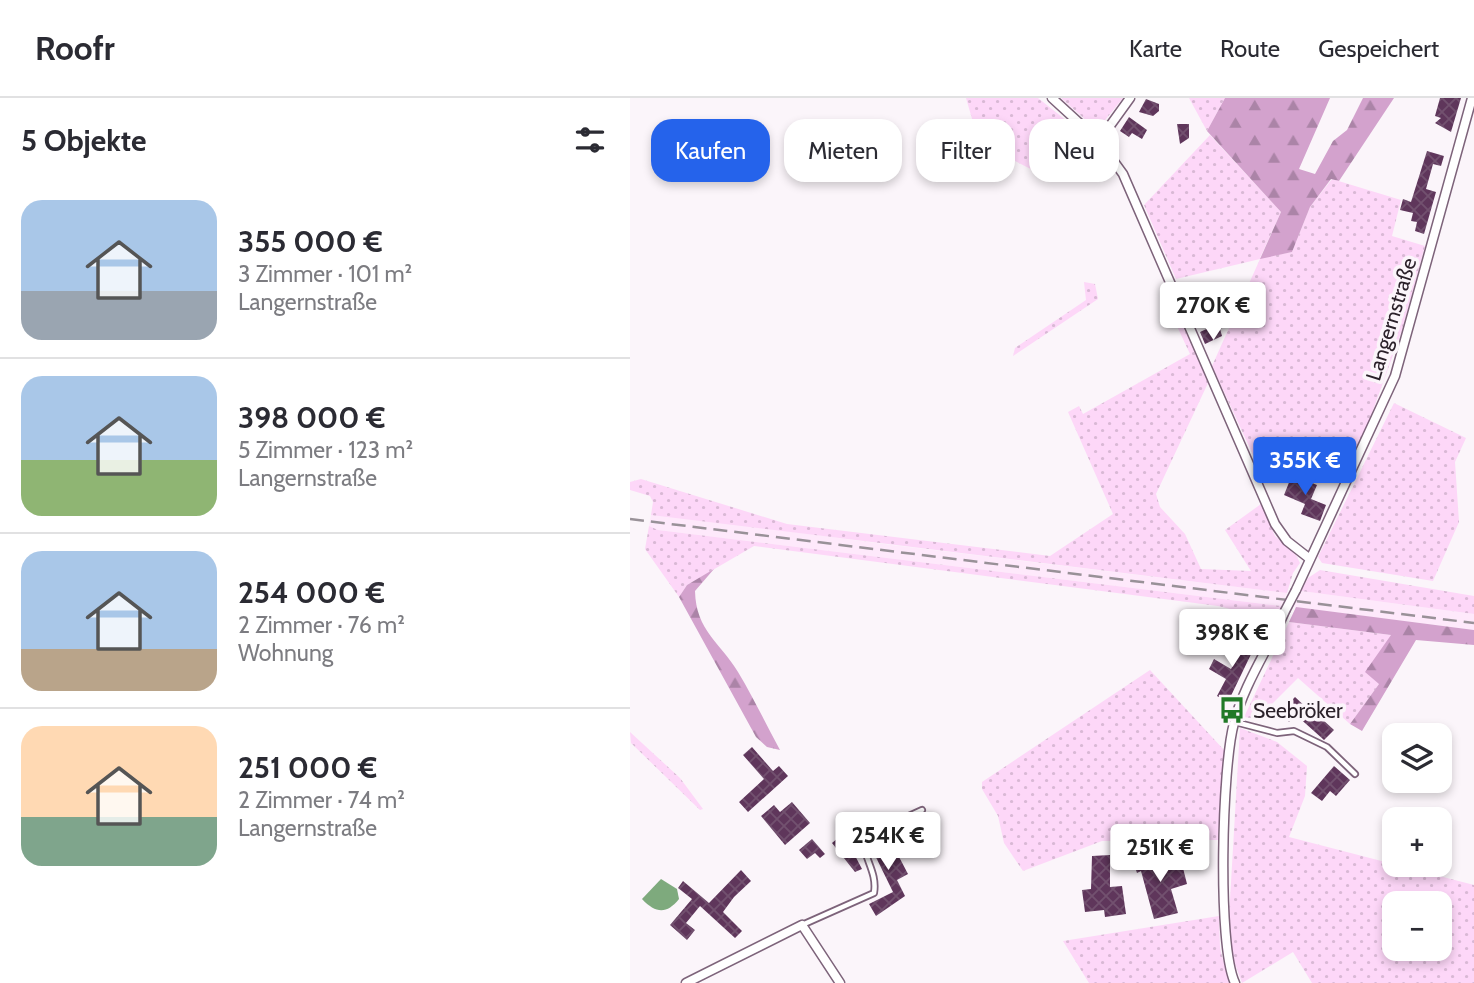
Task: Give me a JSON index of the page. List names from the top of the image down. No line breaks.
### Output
{"streets":{"street":["Langernstraße"]},"places":{"bus stop":["Seebröker"]},"page":{"header":"Roofr","nav":["Karte","Route","Gespeichert"],"heading":"5 Objekte","chip":["Kaufen","Mieten","Filter","Neu"],"list":[{"name":"355 000 €","note":"3 Zimmer · 101 m² · Langernstraße"},{"name":"398 000 €","note":"5 Zimmer · 123 m² · Langernstraße"},{"name":"254 000 €","note":"2 Zimmer · 76 m² · Wohnung"},{"name":"251 000 €","note":"2 Zimmer · 74 m² · Langernstraße"}],"price":["270K €","355K €","398K €","254K €","251K €"],"map_buttons":["+","−"]}}
